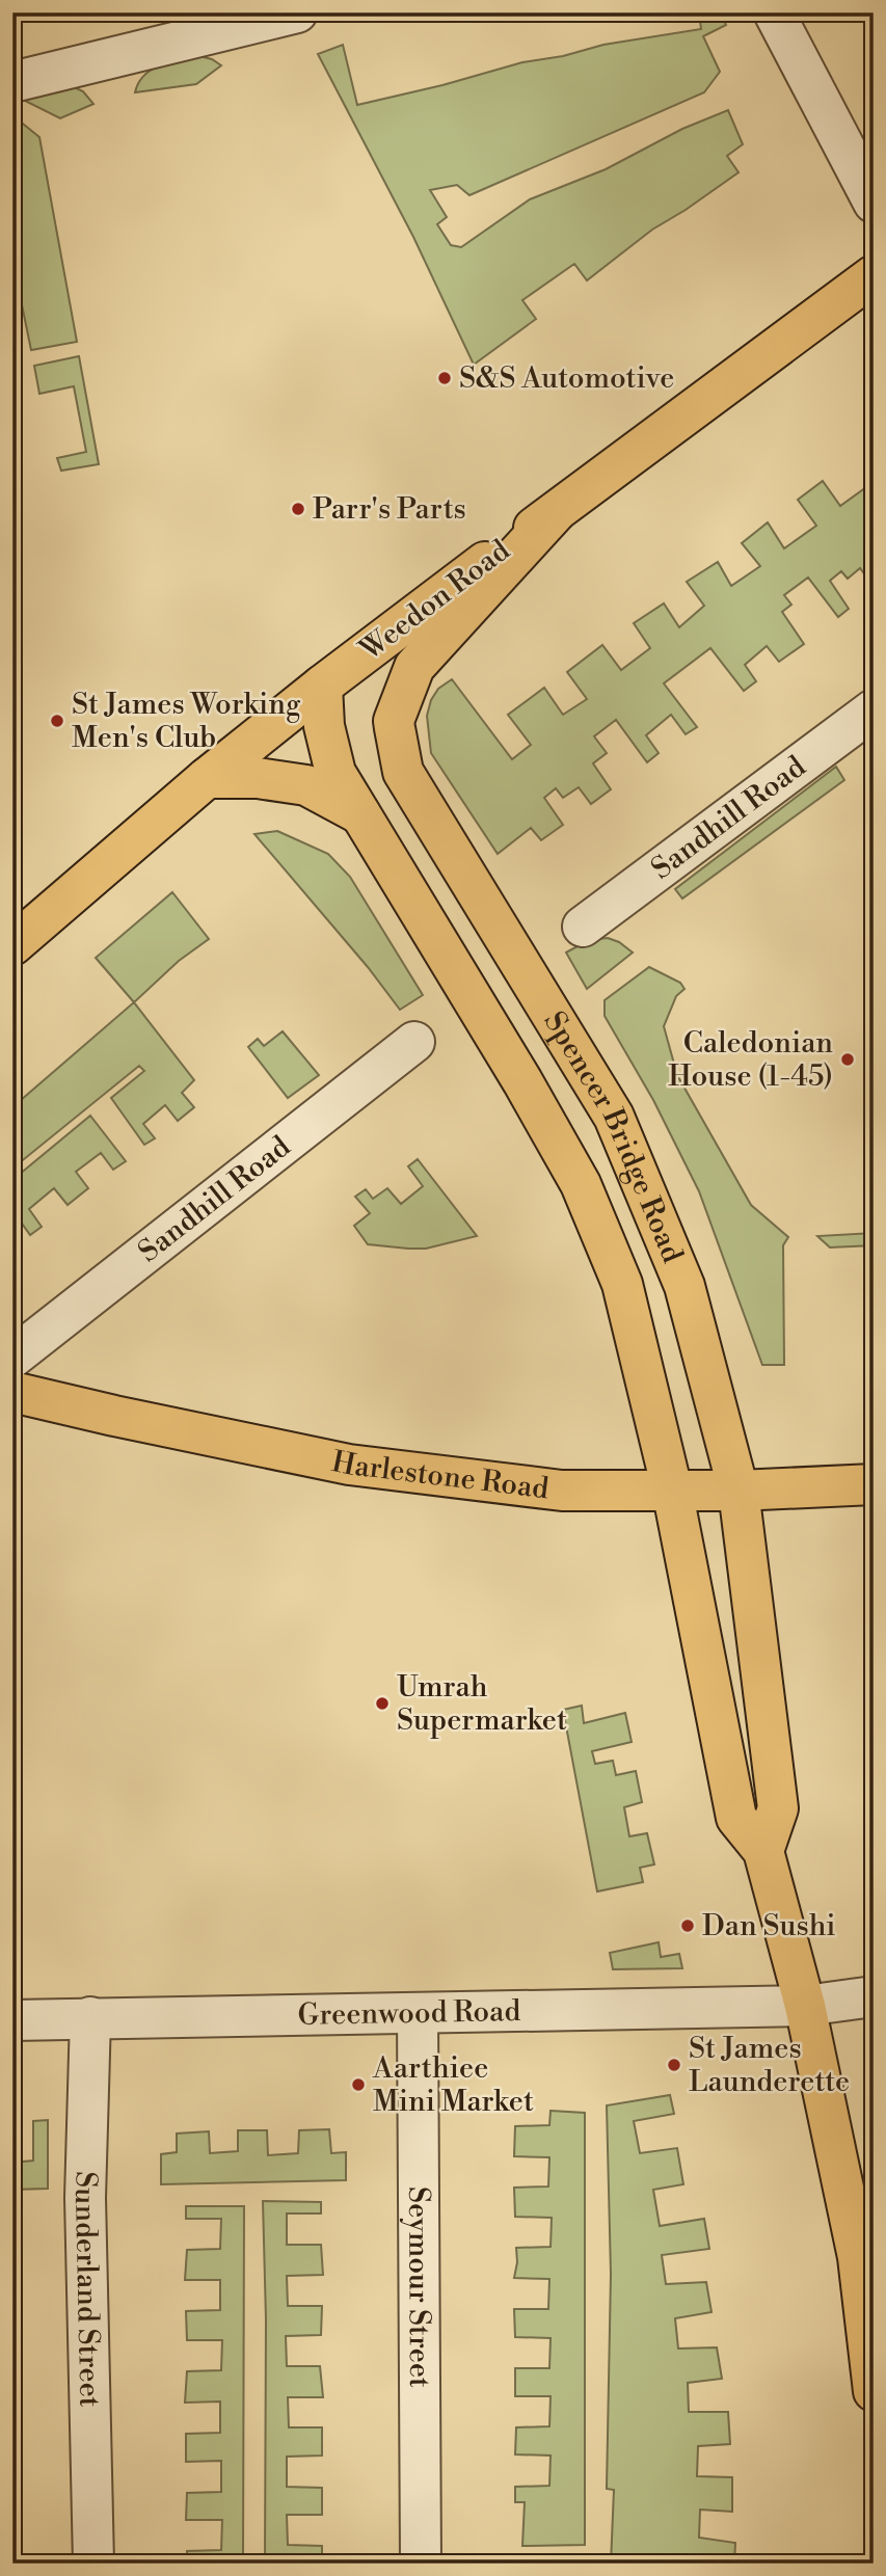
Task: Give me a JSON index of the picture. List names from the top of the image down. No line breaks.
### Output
{"streets":{"main road":["Weedon Road","Spencer Bridge Road","Harlestone Road"],"street":["Sandhill Road","Greenwood Road","Seymour Street","Sunderland Street"]},"crossings":[["Weedon Road","Spencer Bridge Road"],["Spencer Bridge Road","Harlestone Road"],["Spencer Bridge Road","Greenwood Road"],["Greenwood Road","Seymour Street"],["Greenwood Road","Sunderland Street"]],"places":["S&S Automotive","Parr's Parts","St James Working Men's Club","Caledonian House (1-45)","Umrah Supermarket","Dan Sushi","St James Launderette","Aarthiee Mini Market"]}
